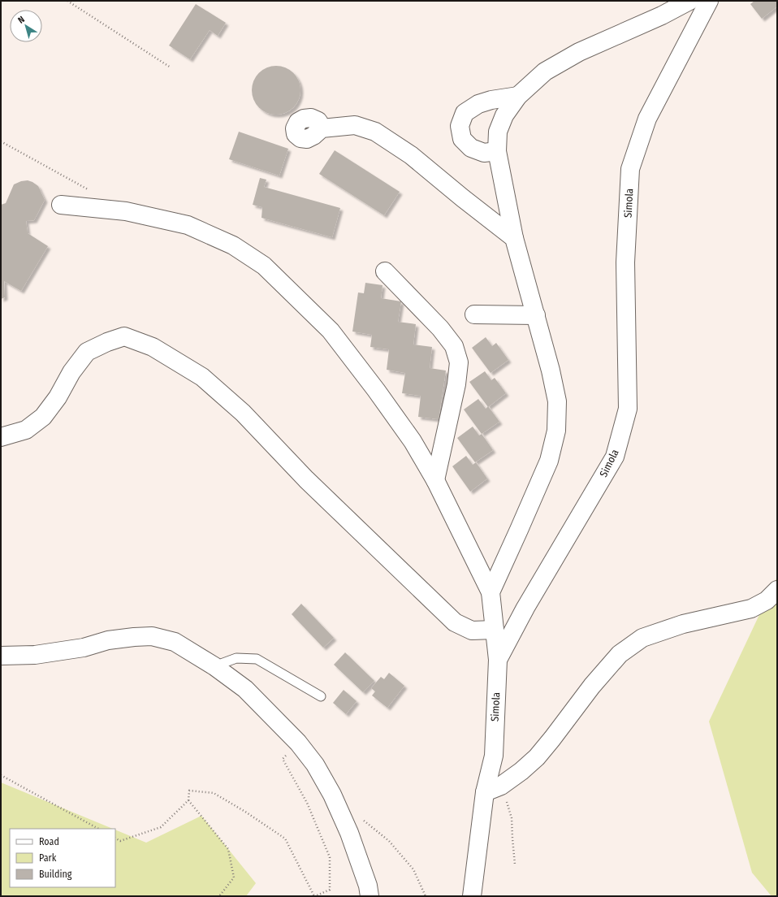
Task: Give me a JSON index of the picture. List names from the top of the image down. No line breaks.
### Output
{"streets":{"street":["Simola"]},"legend":["Road","Park","Building"],"north":"top left"}
